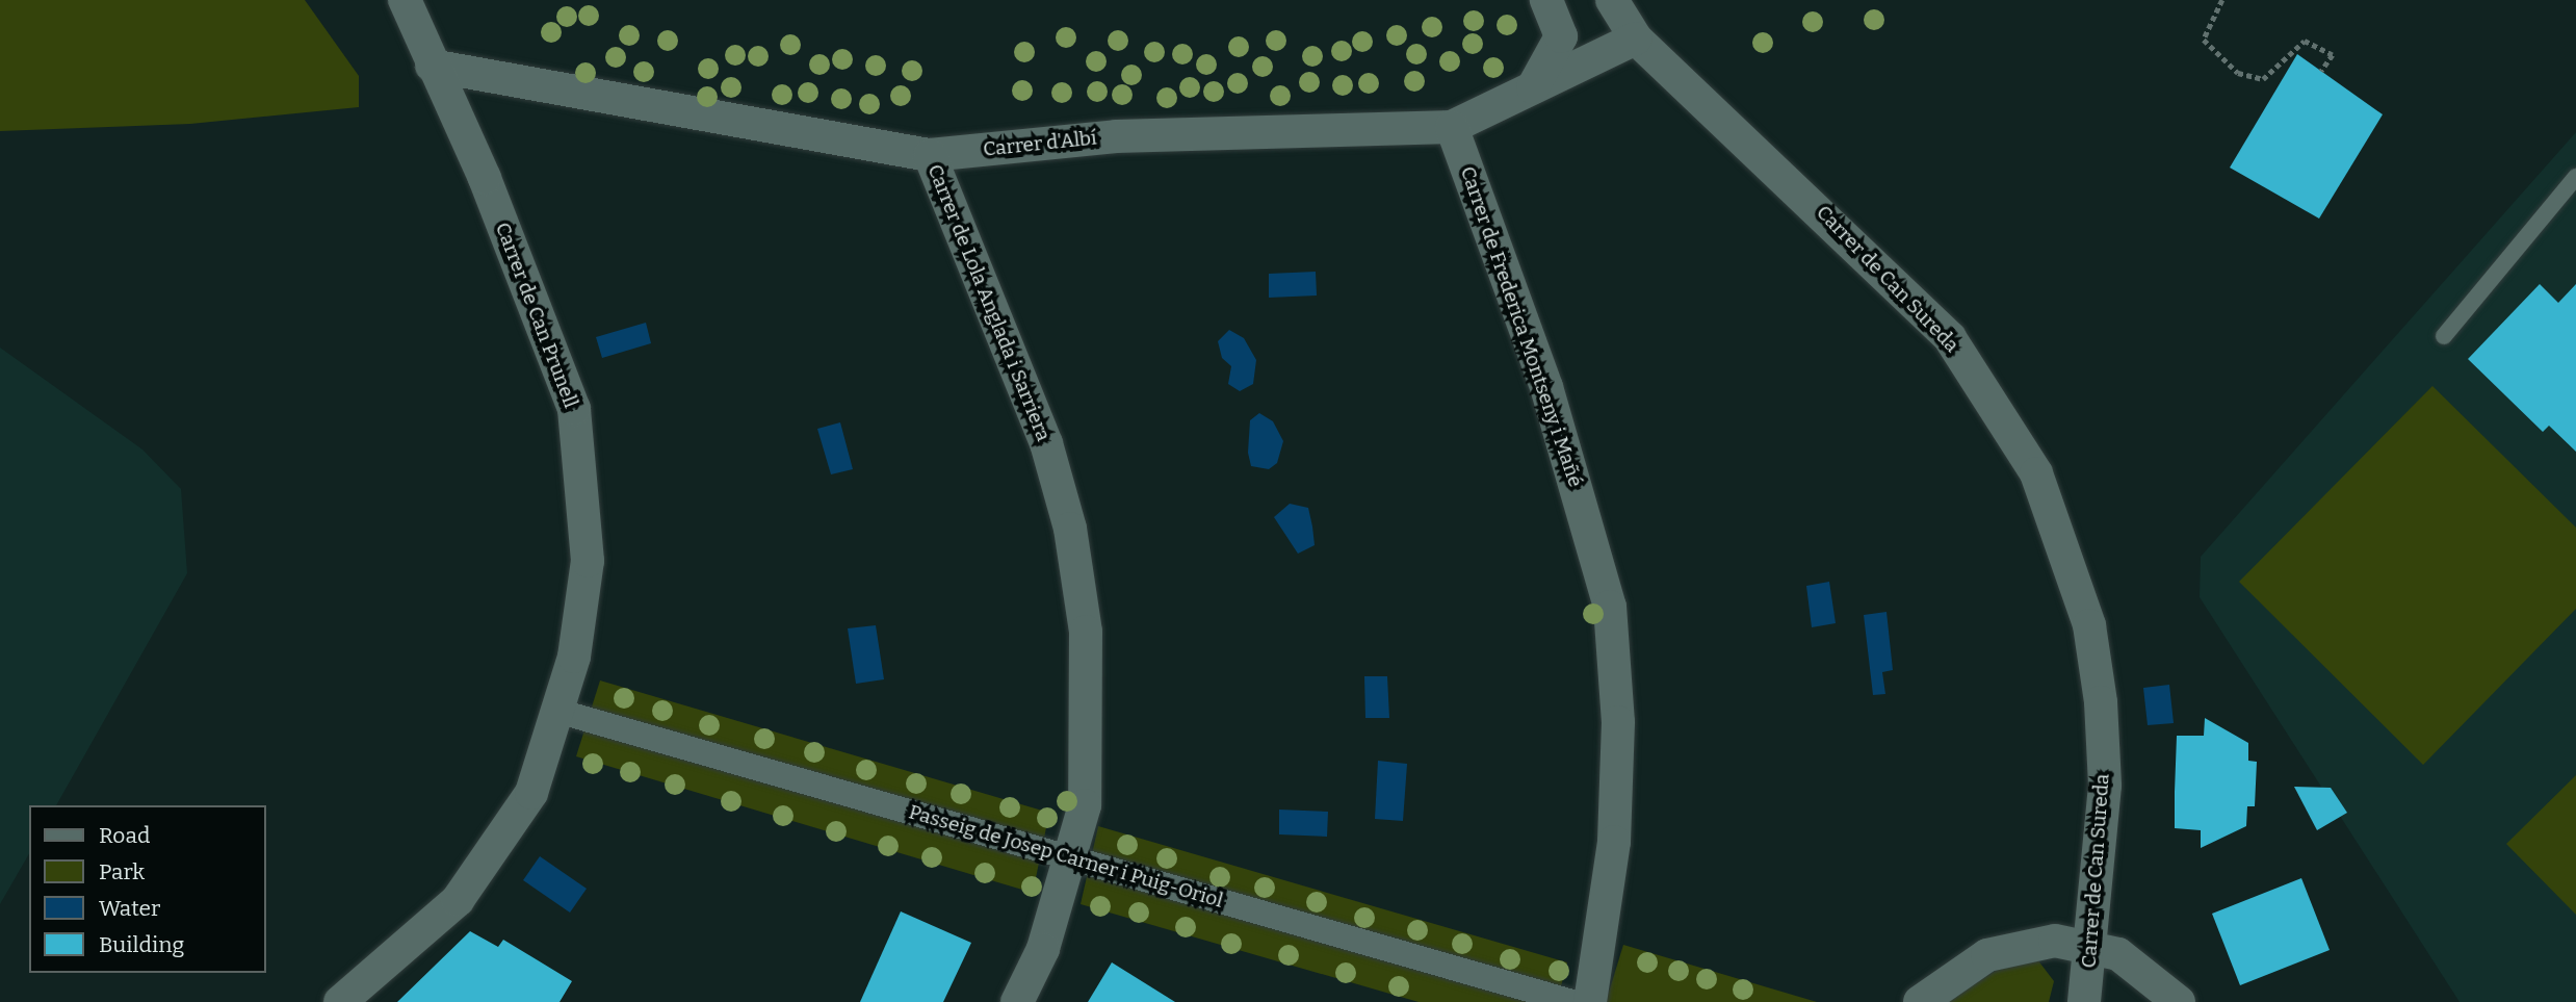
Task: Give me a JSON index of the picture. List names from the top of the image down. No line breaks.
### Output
{"streets":{"street":["Carrer d'Albí","Carrer de Can Sureda","Carrer de Lola Anglada i Sarriera","Carrer de Can Prunell","Carrer de Frederica Montseny i Mañé","Passeig de Josep Carner i Puig-Oriol"]},"crossings":[["Carrer d'Albí","Carrer de Can Sureda"],["Carrer d'Albí","Carrer de Lola Anglada i Sarriera"],["Carrer d'Albí","Carrer de Can Prunell"],["Carrer d'Albí","Carrer de Frederica Montseny i Mañé"],["Carrer de Lola Anglada i Sarriera","Passeig de Josep Carner i Puig-Oriol"],["Carrer de Can Prunell","Passeig de Josep Carner i Puig-Oriol"]],"legend":["Road","Park","Water","Building"]}
